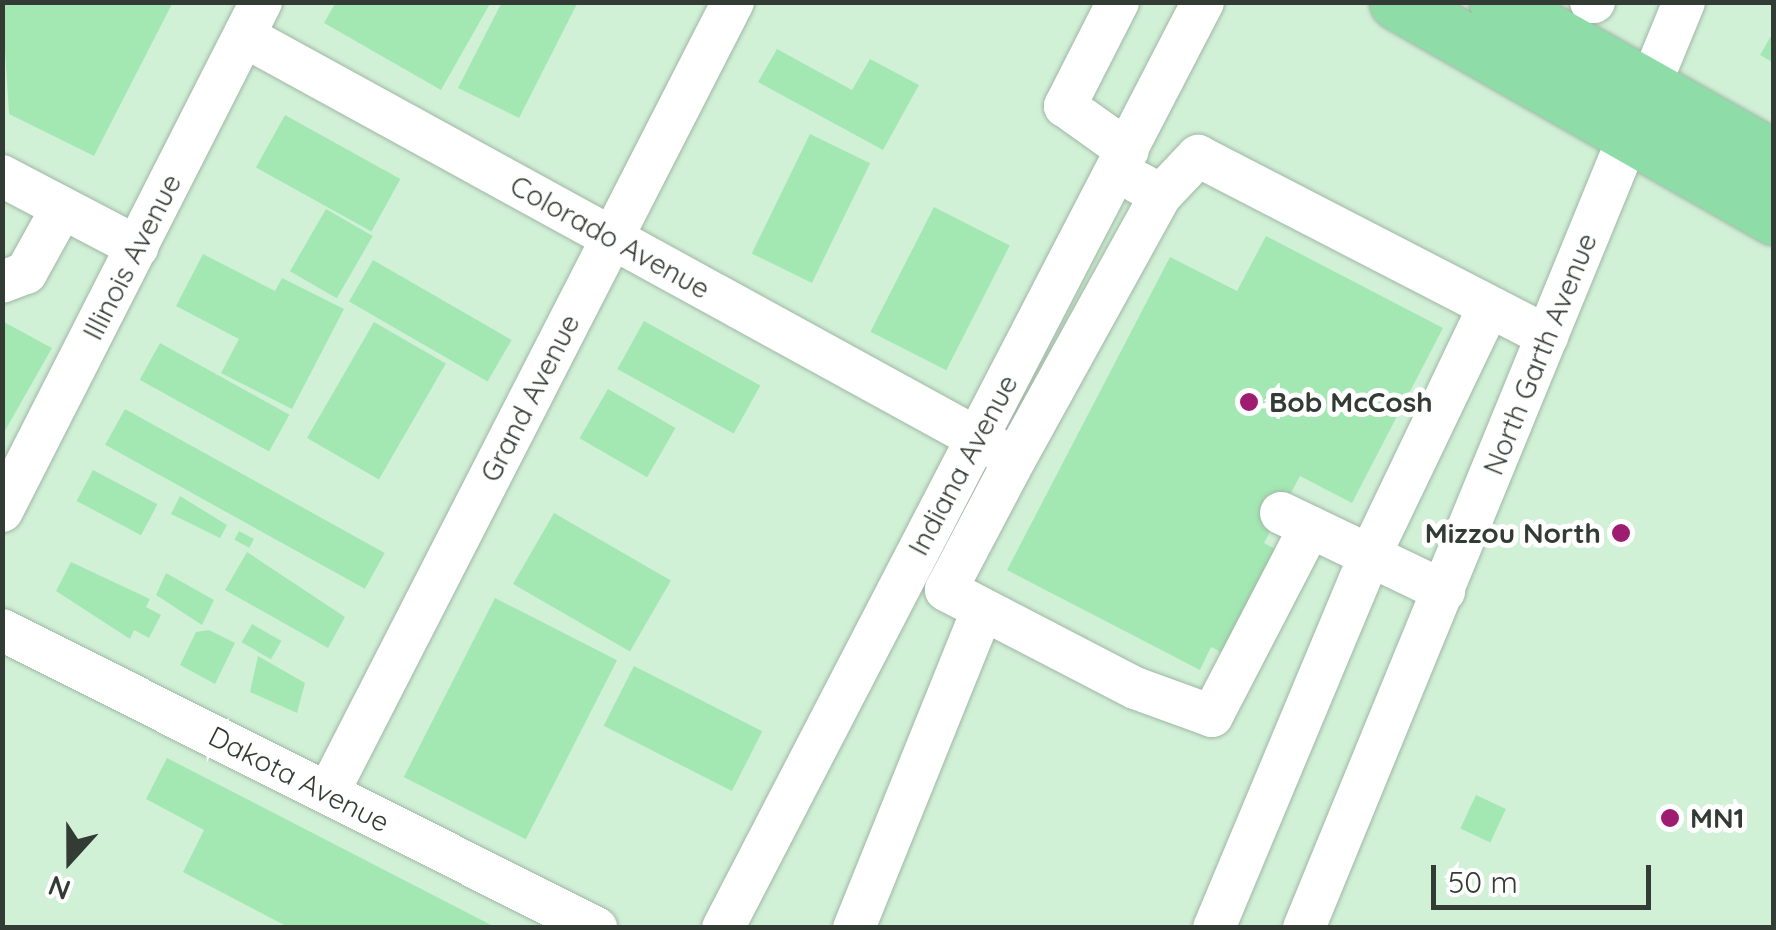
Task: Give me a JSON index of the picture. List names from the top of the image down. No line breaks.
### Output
{"streets":{"street":["Colorado Avenue","Illinois Avenue","North Garth Avenue","Grand Avenue","Indiana Avenue","Dakota Avenue"]},"crossings":[["Colorado Avenue","Illinois Avenue"],["Colorado Avenue","Grand Avenue"],["Colorado Avenue","Indiana Avenue"],["Grand Avenue","Dakota Avenue"]],"places":["Bob McCosh","Mizzou North","MN1"],"scale_bar":"50 m","north":"bottom"}
